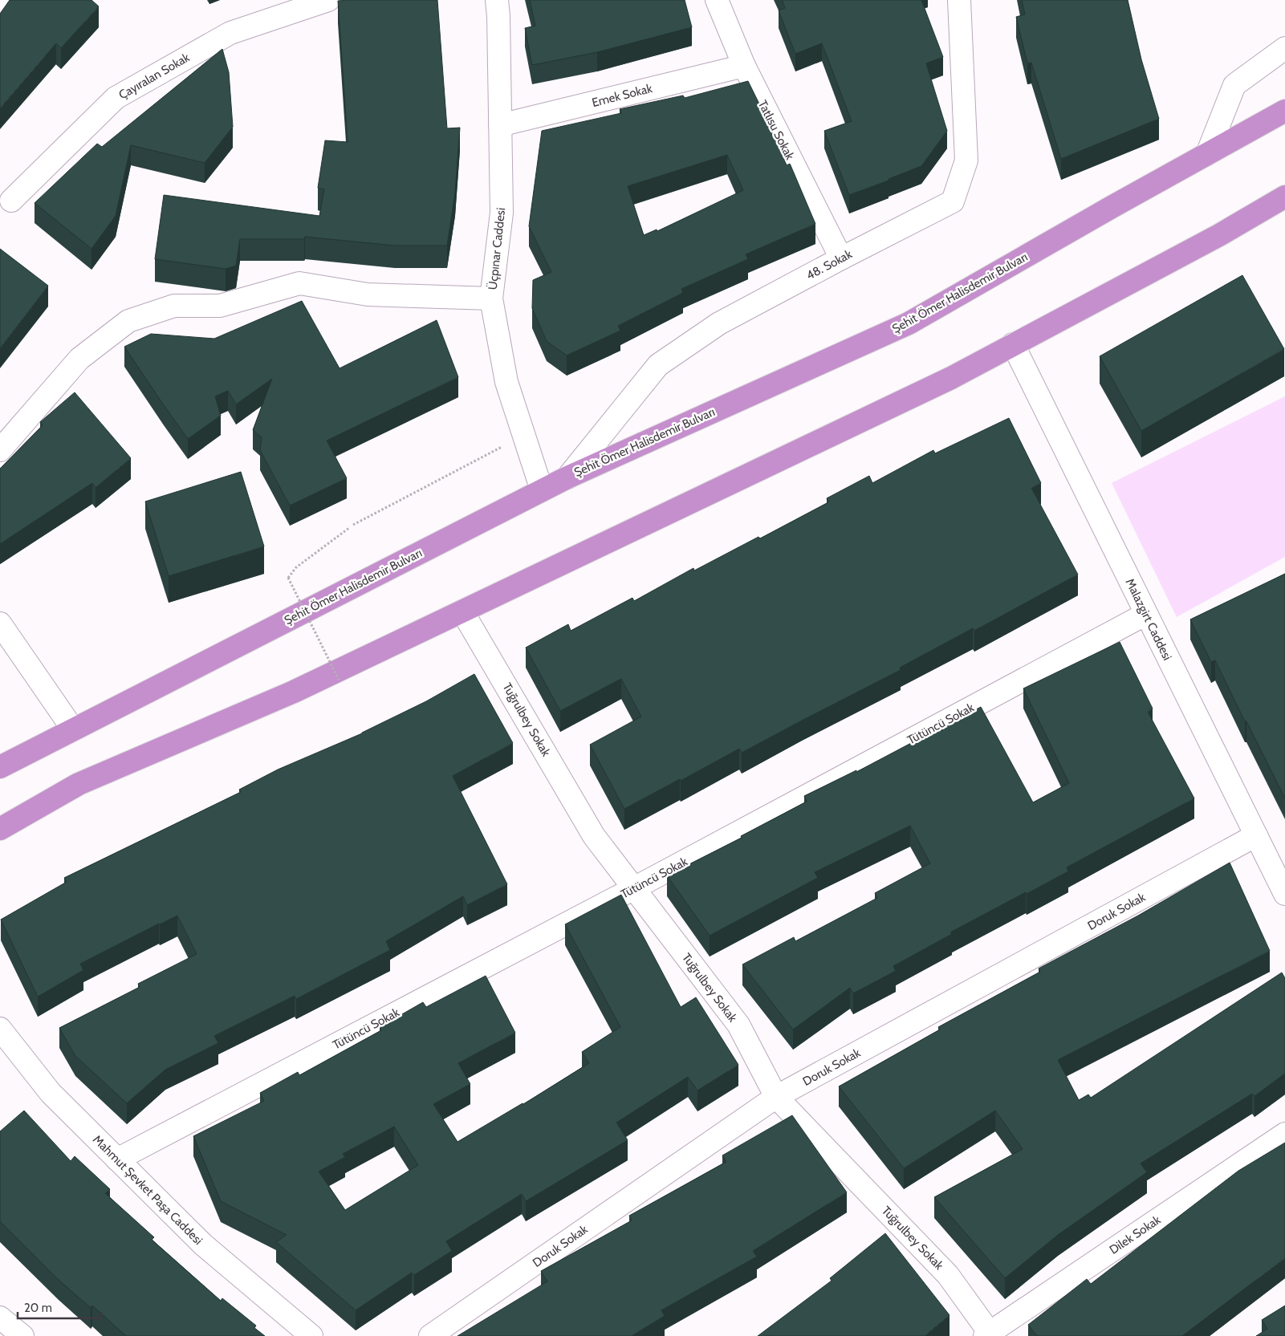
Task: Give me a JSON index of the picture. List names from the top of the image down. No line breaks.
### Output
{"streets":{"highway":["Şehit Ömer Halisdemir Bulvarı"],"street":["Çayıralan Sokak","Emek Sokak","Tatlısu Sokak","Üçpınar Caddesi","48. Sokak","Malazgirt Caddesi","Tuğrulbey Sokak","Tütüncü Sokak","Doruk Sokak","Mahmut Şevket Paşa Caddesi","Dilek Sokak"]},"crossings":[["Emek Sokak","Tatlısu Sokak"],["Emek Sokak","Üçpınar Caddesi"],["Tatlısu Sokak","48. Sokak"],["Üçpınar Caddesi","Şehit Ömer Halisdemir Bulvarı"],["48. Sokak","Şehit Ömer Halisdemir Bulvarı"],["Malazgirt Caddesi","Tütüncü Sokak"],["Malazgirt Caddesi","Doruk Sokak"],["Tuğrulbey Sokak","Tütüncü Sokak"],["Tuğrulbey Sokak","Doruk Sokak"],["Tuğrulbey Sokak","Dilek Sokak"],["Tütüncü Sokak","Mahmut Şevket Paşa Caddesi"]],"scale_bar":"20 m"}
